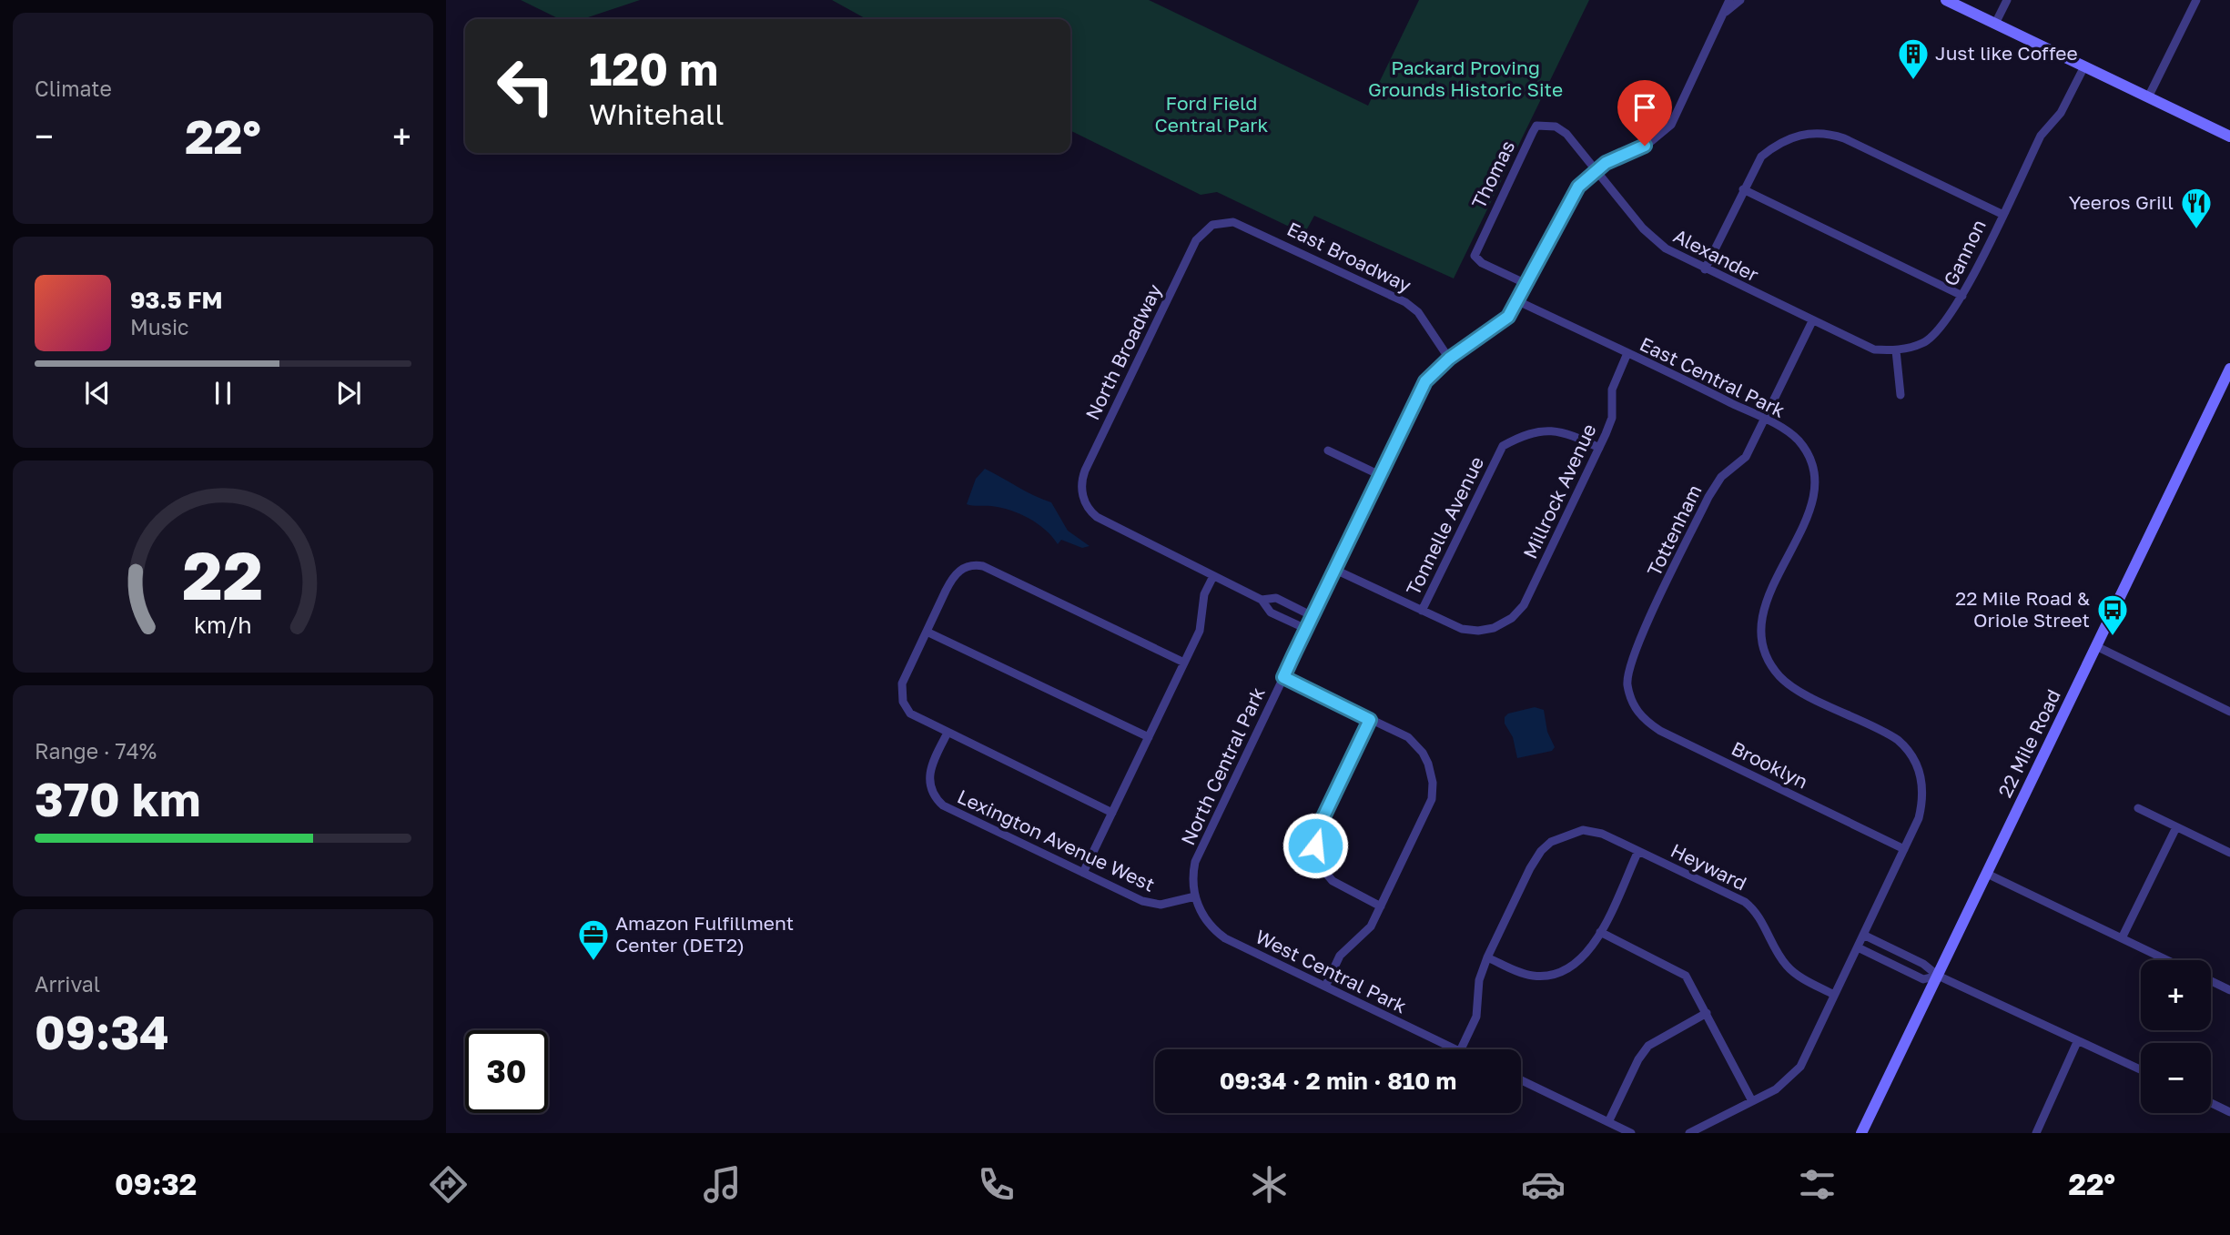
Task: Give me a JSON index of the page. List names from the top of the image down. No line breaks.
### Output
{"streets":{"street":["Thomas","Gannon","Alexander","East Broadway","North Broadway","East Central Park","Millrock Avenue","Tonnelle Avenue","Tottenham","22 Mile Road","Brooklyn","North Central Park","Lexington Avenue West","Heyward","West Central Park"]},"crossings":[["Thomas","Alexander"],["Thomas","North Central Park"],["Gannon","Alexander"],["Gannon","Tottenham"],["Alexander","Tottenham"],["Alexander","North Central Park"],["East Broadway","North Broadway"],["East Broadway","North Central Park"],["East Central Park","Millrock Avenue"],["East Central Park","Tottenham"],["East Central Park","Brooklyn"],["East Central Park","North Central Park"],["Millrock Avenue","Tonnelle Avenue"],["Tottenham","Brooklyn"],["North Central Park","West Central Park"],["Lexington Avenue West","West Central Park"]],"parks":["Packard Proving Grounds Historic Site","Ford Field Central Park"],"places":{"building":["Just like Coffee"],"restaurant":["Yeeros Grill"],"bus stop":["22 Mile Road & Oriole Street"],"office":["Amazon Fulfillment Center (DET2)"]},"page":{"tile":["Climate",["Range · 74%","370 km"],["Arrival","09:34"]],"turn":["120 m","Whitehall"],"heat":["−","22°","+"],"song":["93.5 FM","Music"],"map_buttons":["+","−"],"limit":"30","trip":"09:34 · 2 min · 810 m","tabs":["09:32","22°"],"gauge":["22","km/h"]}}
